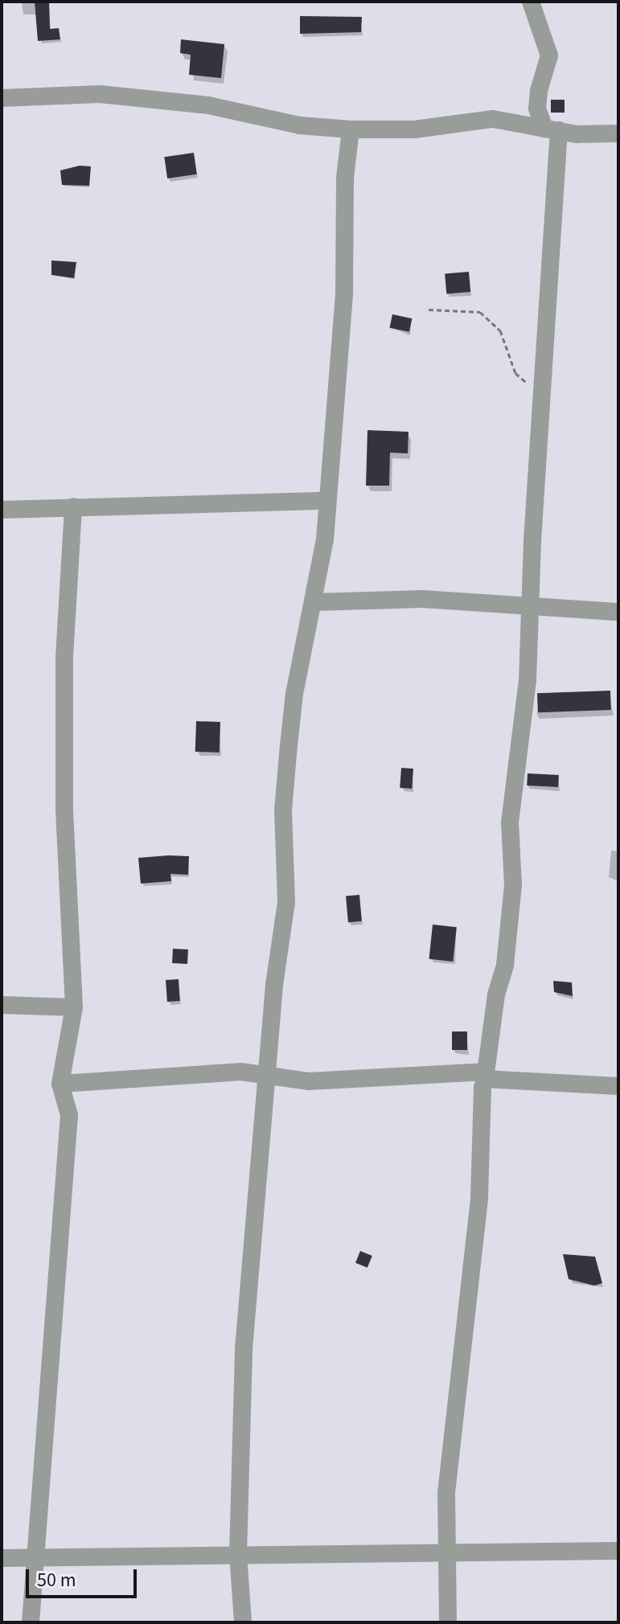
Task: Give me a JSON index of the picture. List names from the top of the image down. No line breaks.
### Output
{"scale_bar":"50 m"}
